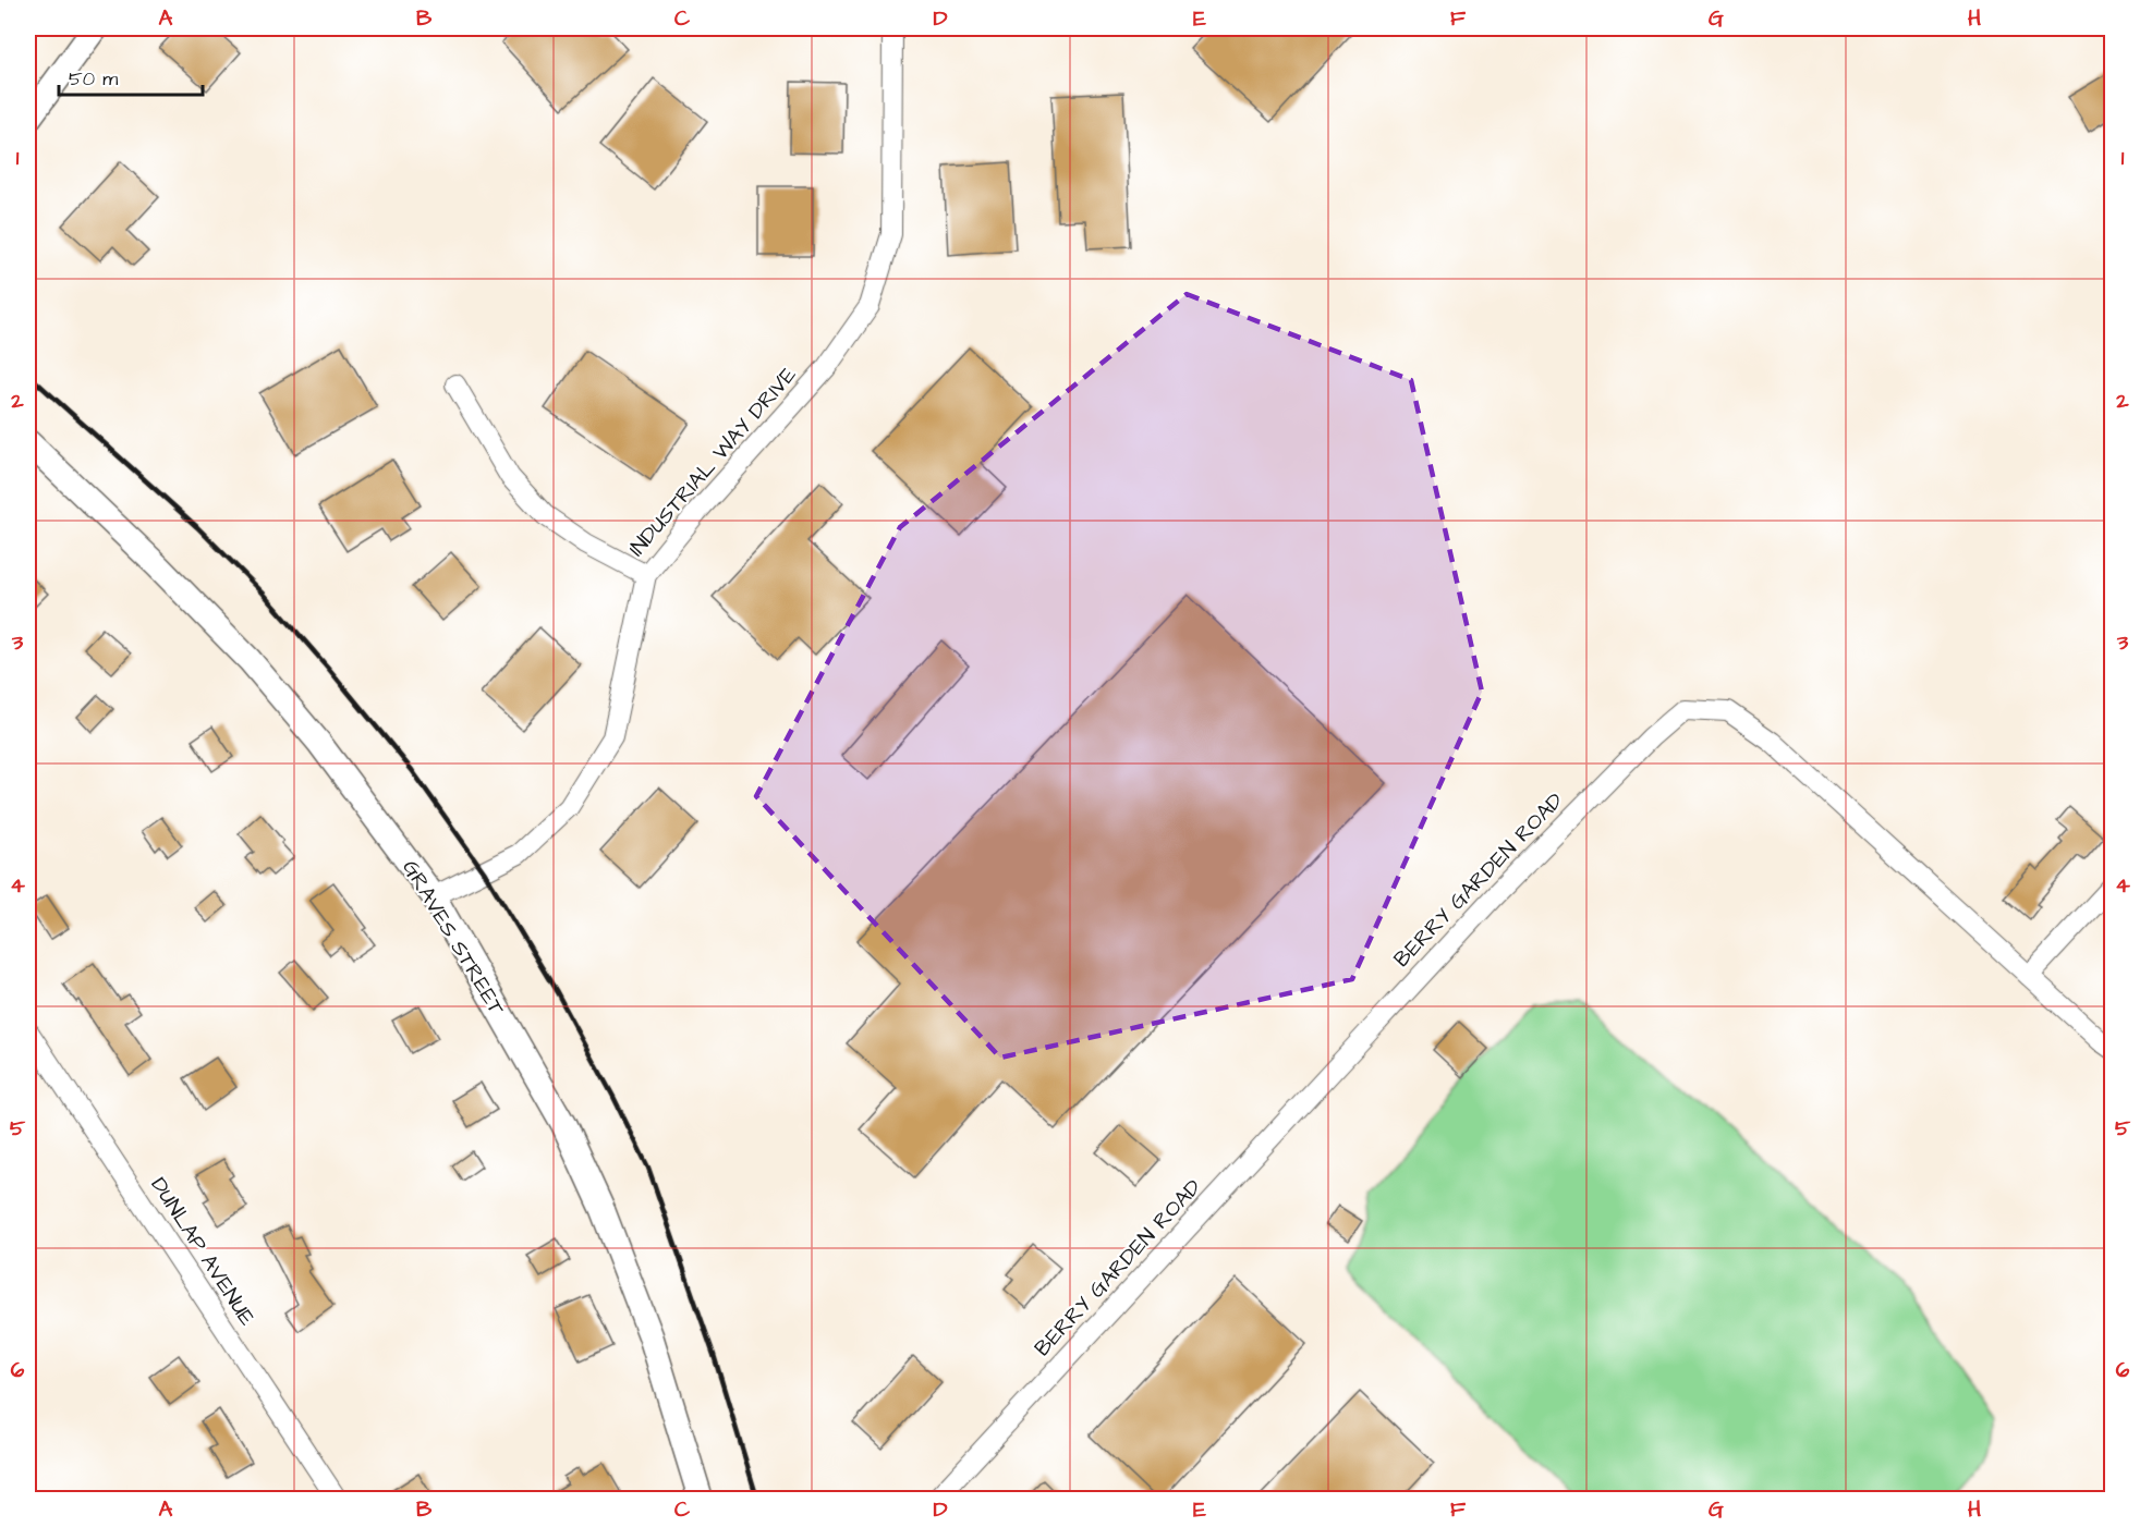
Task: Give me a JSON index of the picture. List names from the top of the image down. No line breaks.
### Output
{"streets":{"street":["INDUSTRIAL WAY DRIVE","BERRY GARDEN ROAD","GRAVES STREET","DUNLAP AVENUE"]},"crossings":[["INDUSTRIAL WAY DRIVE","GRAVES STREET"]],"scale_bar":"50 m","grid":{"columns":["A","B","C","D","E","F","G","H"],"rows":["1","2","3","4","5","6"]}}
